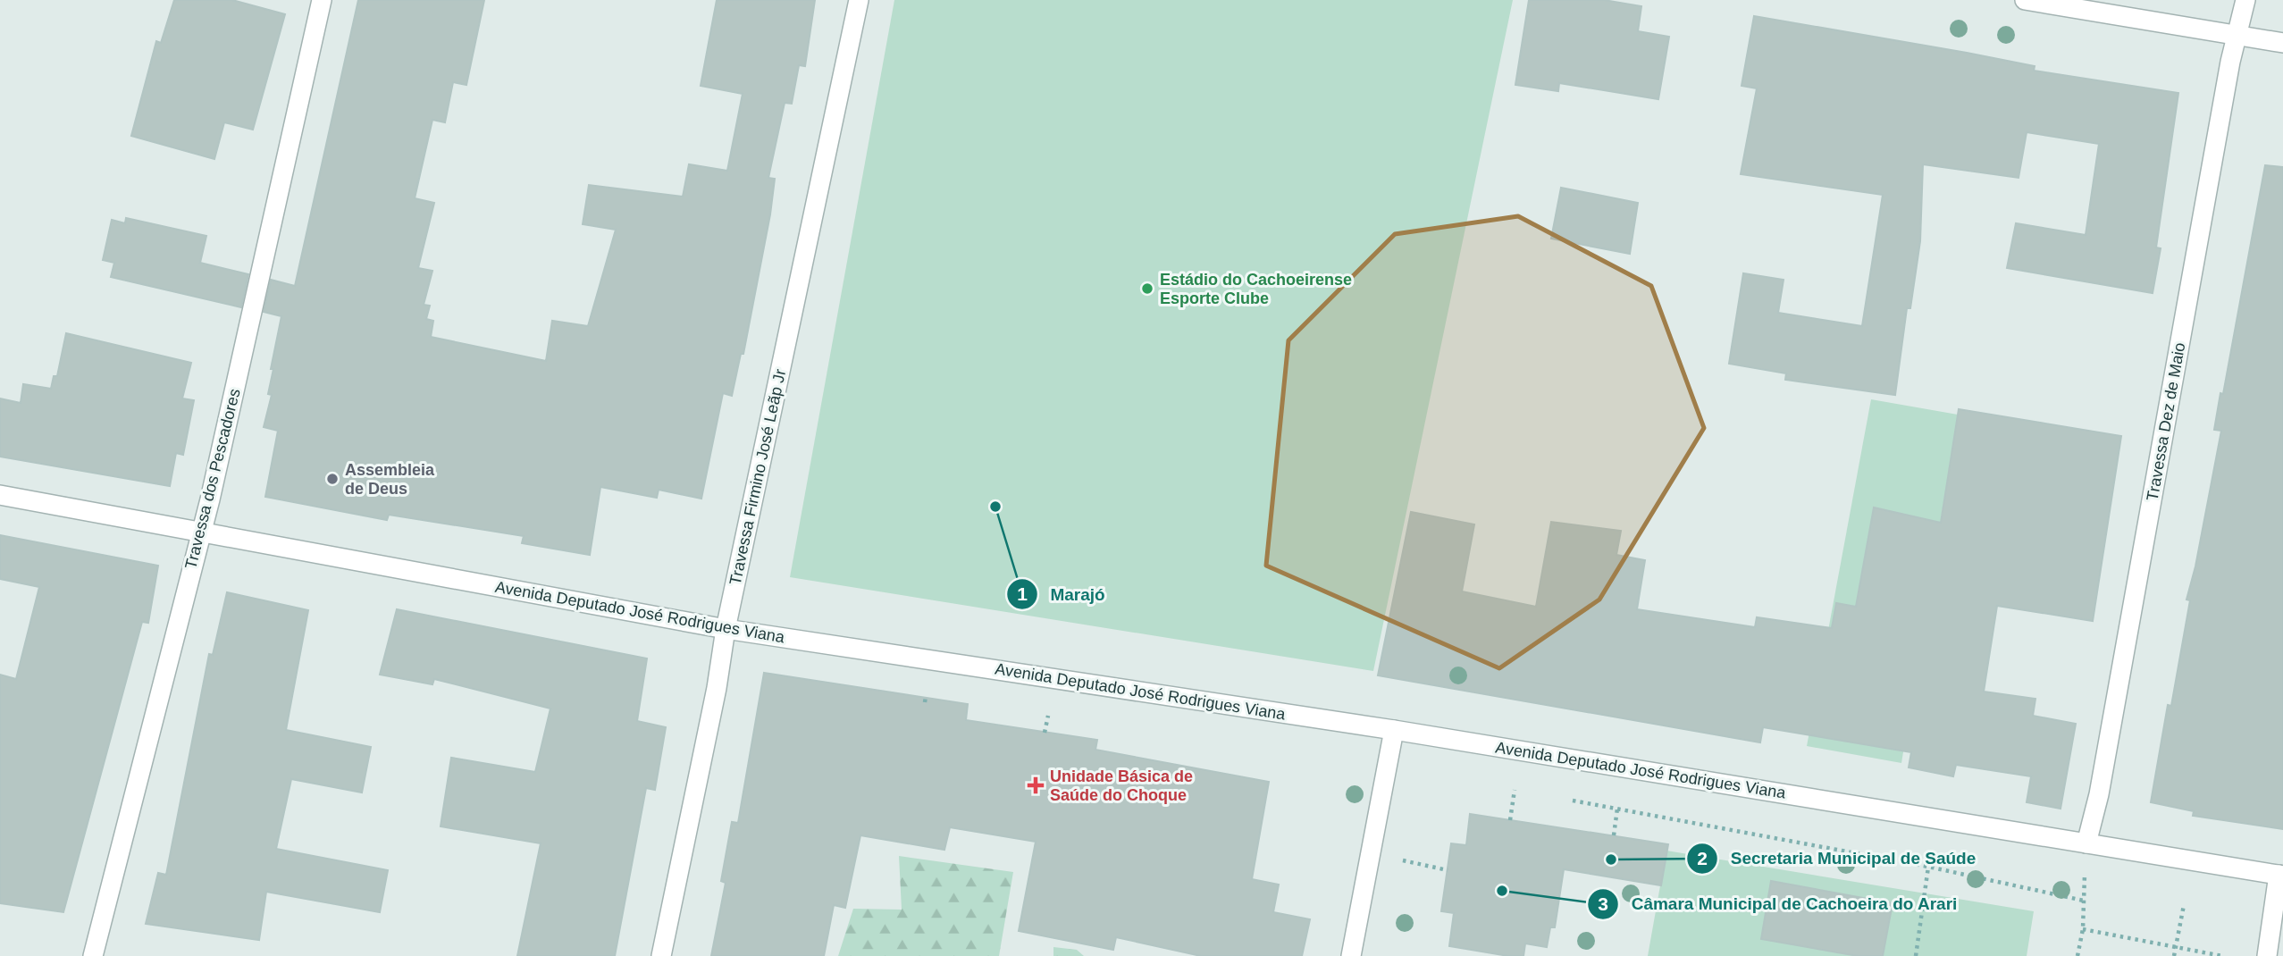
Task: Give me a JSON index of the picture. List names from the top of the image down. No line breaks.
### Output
{"streets":{"street":["Travessa Dez de Maio","Travessa Firmino José Leãp Jr","Travessa dos Pescadores","Avenida Deputado José Rodrigues Viana"]},"crossings":[["Travessa Dez de Maio","Avenida Deputado José Rodrigues Viana"],["Travessa Firmino José Leãp Jr","Avenida Deputado José Rodrigues Viana"],["Travessa dos Pescadores","Avenida Deputado José Rodrigues Viana"]],"places":{"other":["Estádio do Cachoeirense Esporte Clube","Assembleia de Deus","Marajó","Secretaria Municipal de Saúde","Câmara Municipal de Cachoeira do Arari"],"health":["Unidade Básica de Saúde do Choque"]}}
